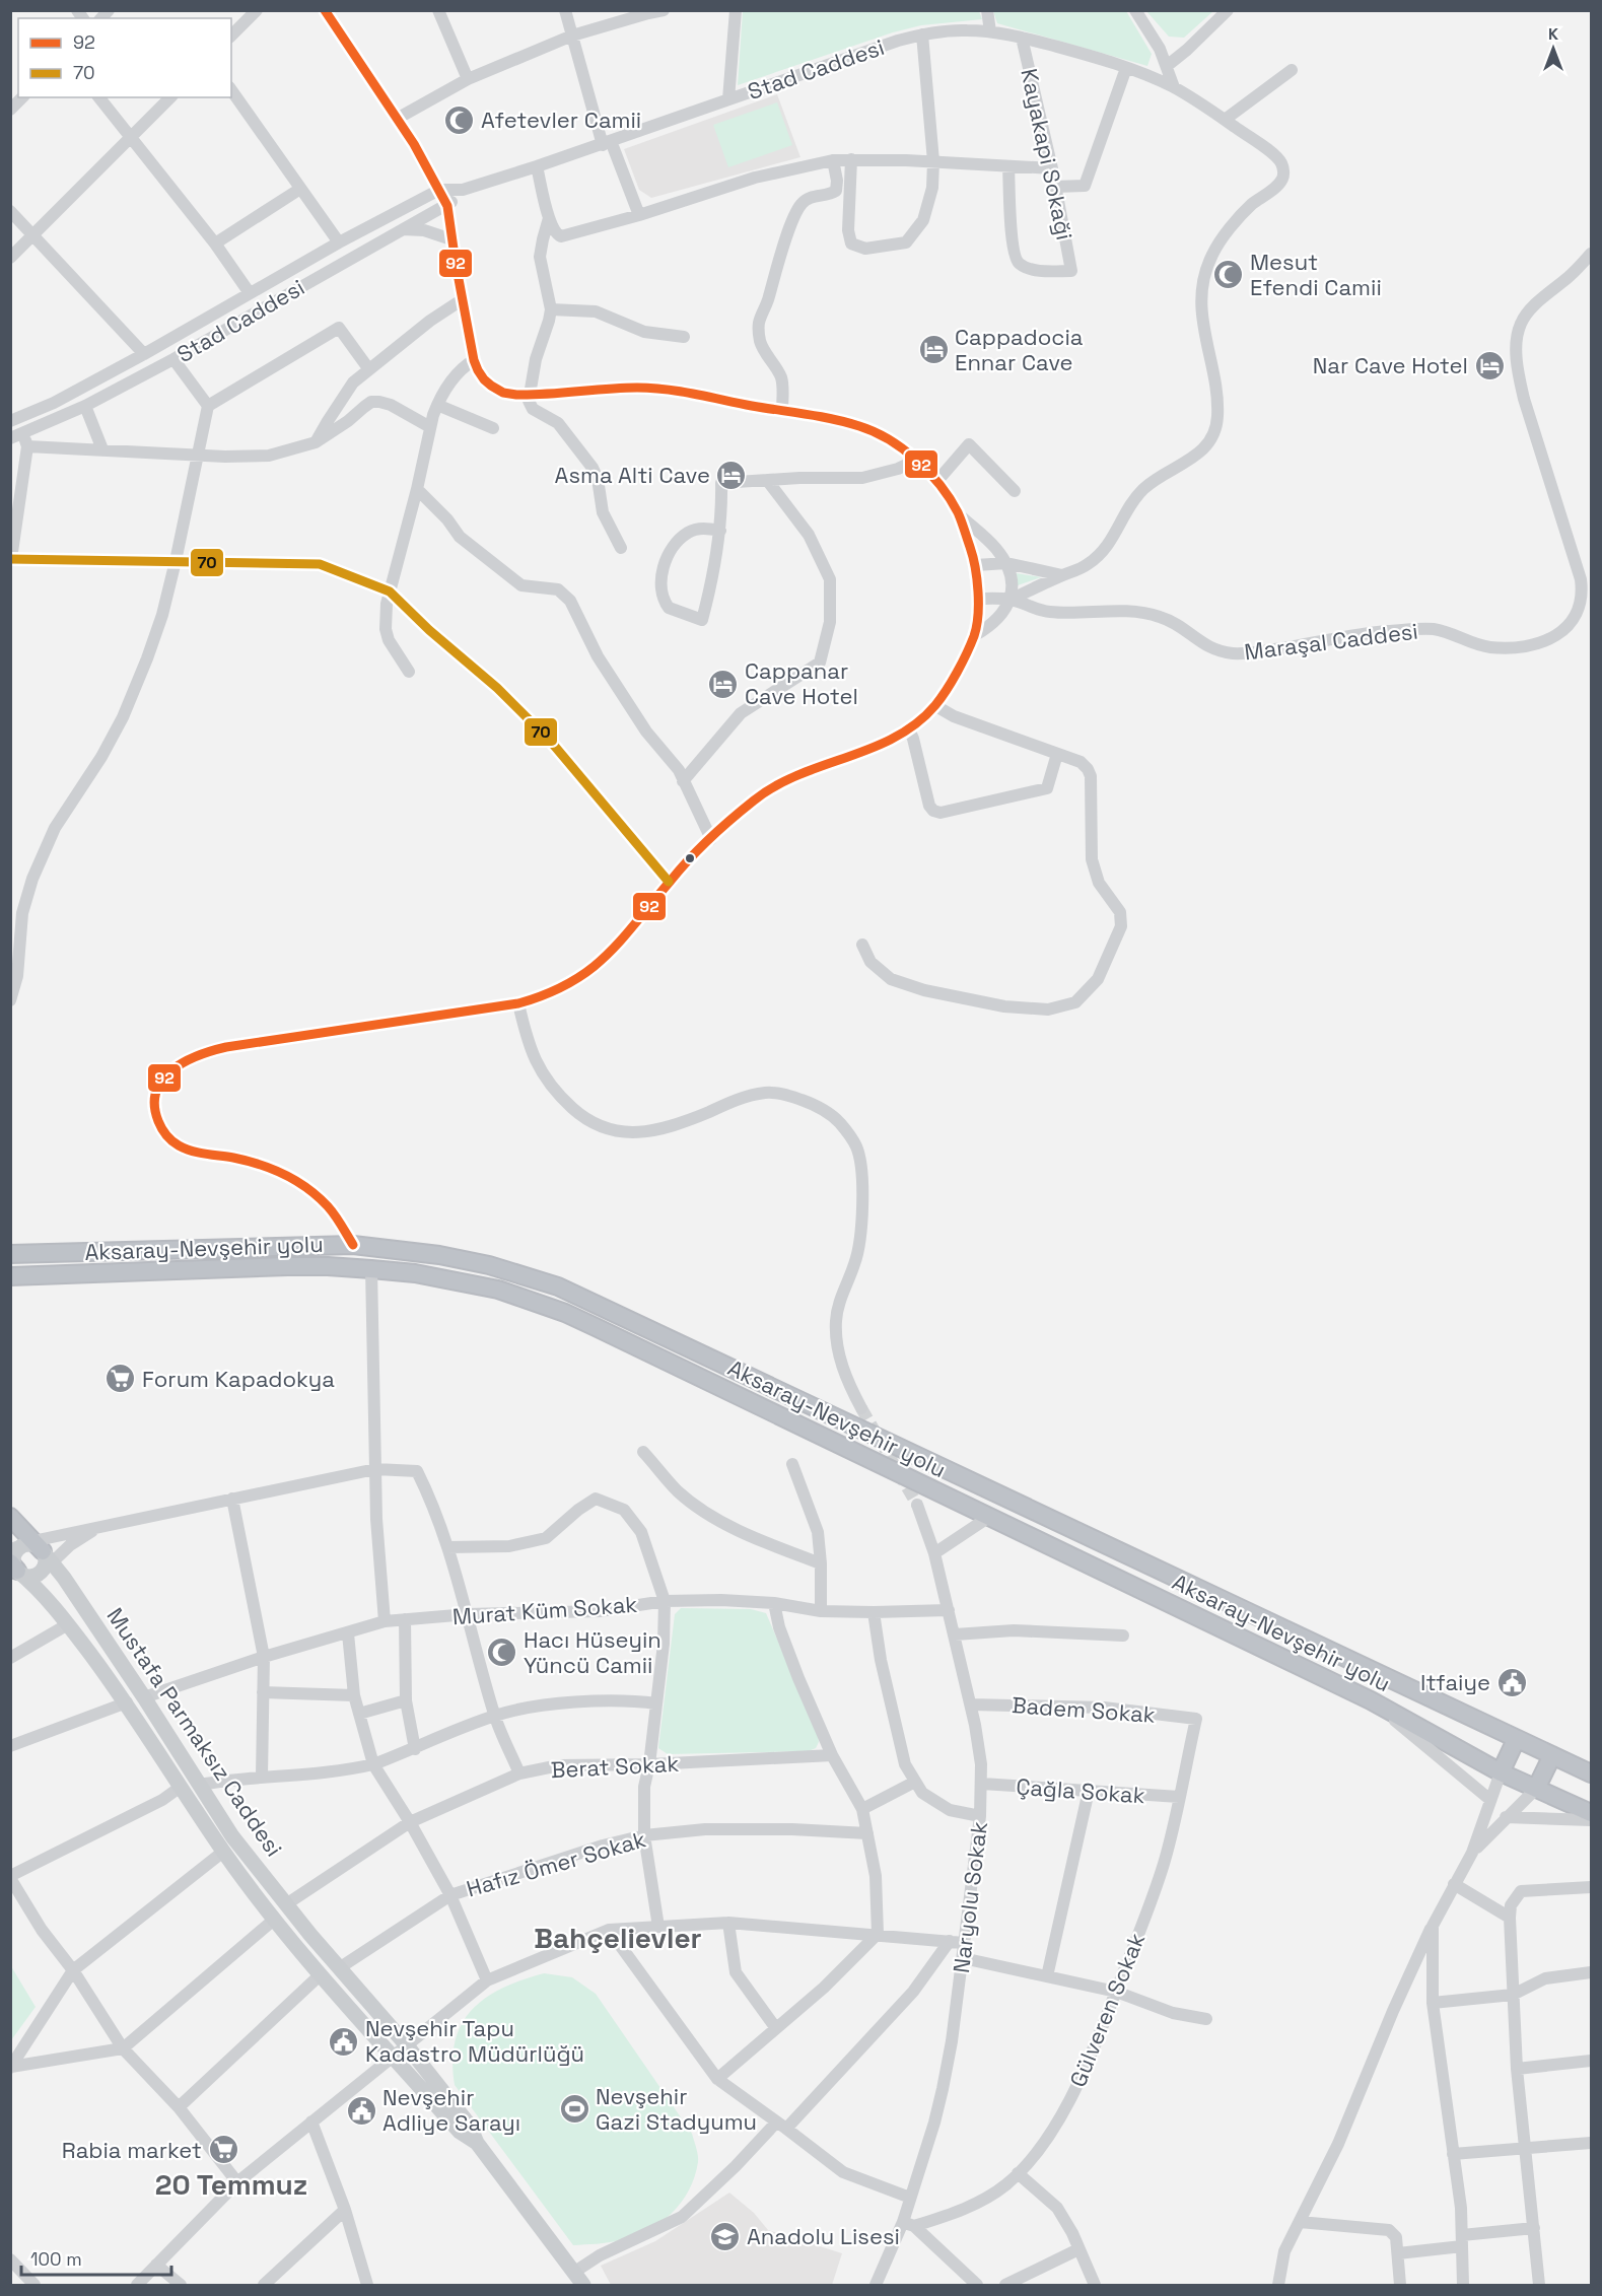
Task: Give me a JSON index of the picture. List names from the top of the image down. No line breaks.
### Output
{"streets":{"highway":["Aksaray-Nevşehir yolu","Mustafa Parmaksız Caddesi"],"street":["Stad Caddesi","Kayakapi Sokaği","Maraşal Caddesi","Murat Küm Sokak","Badem Sokak","Berat Sokak","Çağla Sokak","Hafız Ömer Sokak","Naryolu Sokak","Gülveren Sokak"]},"crossings":[["Stad Caddesi","Kayakapi Sokaği"],["Murat Küm Sokak","Mustafa Parmaksız Caddesi"],["Murat Küm Sokak","Naryolu Sokak"],["Badem Sokak","Naryolu Sokak"],["Badem Sokak","Gülveren Sokak"],["Mustafa Parmaksız Caddesi","Berat Sokak"],["Mustafa Parmaksız Caddesi","Hafız Ömer Sokak"],["Çağla Sokak","Naryolu Sokak"],["Çağla Sokak","Gülveren Sokak"],["Naryolu Sokak","Gülveren Sokak"]],"districts":["Bahçelievler","20 Temmuz"],"places":{"mosque":["Afetevler Camii","Mesut Efendi Camii","Hacı Hüseyin Yüncü Camii"],"hotel":["Cappadocia Ennar Cave","Nar Cave Hotel","Asma Alti Cave","Cappanar Cave Hotel"],"supermarket":["Forum Kapadokya","Rabia market"],"public building":["Itfaiye","Nevşehir Tapu Kadastro Müdürlüğü","Nevşehir Adliye Sarayı"],"sports":["Nevşehir Gazi Stadyumu"],"school or university":["Anadolu Lisesi"]},"lines":["transit line 92","transit line 70"],"legend":["92","70"],"scale_bar":"100 m","north":"top"}
